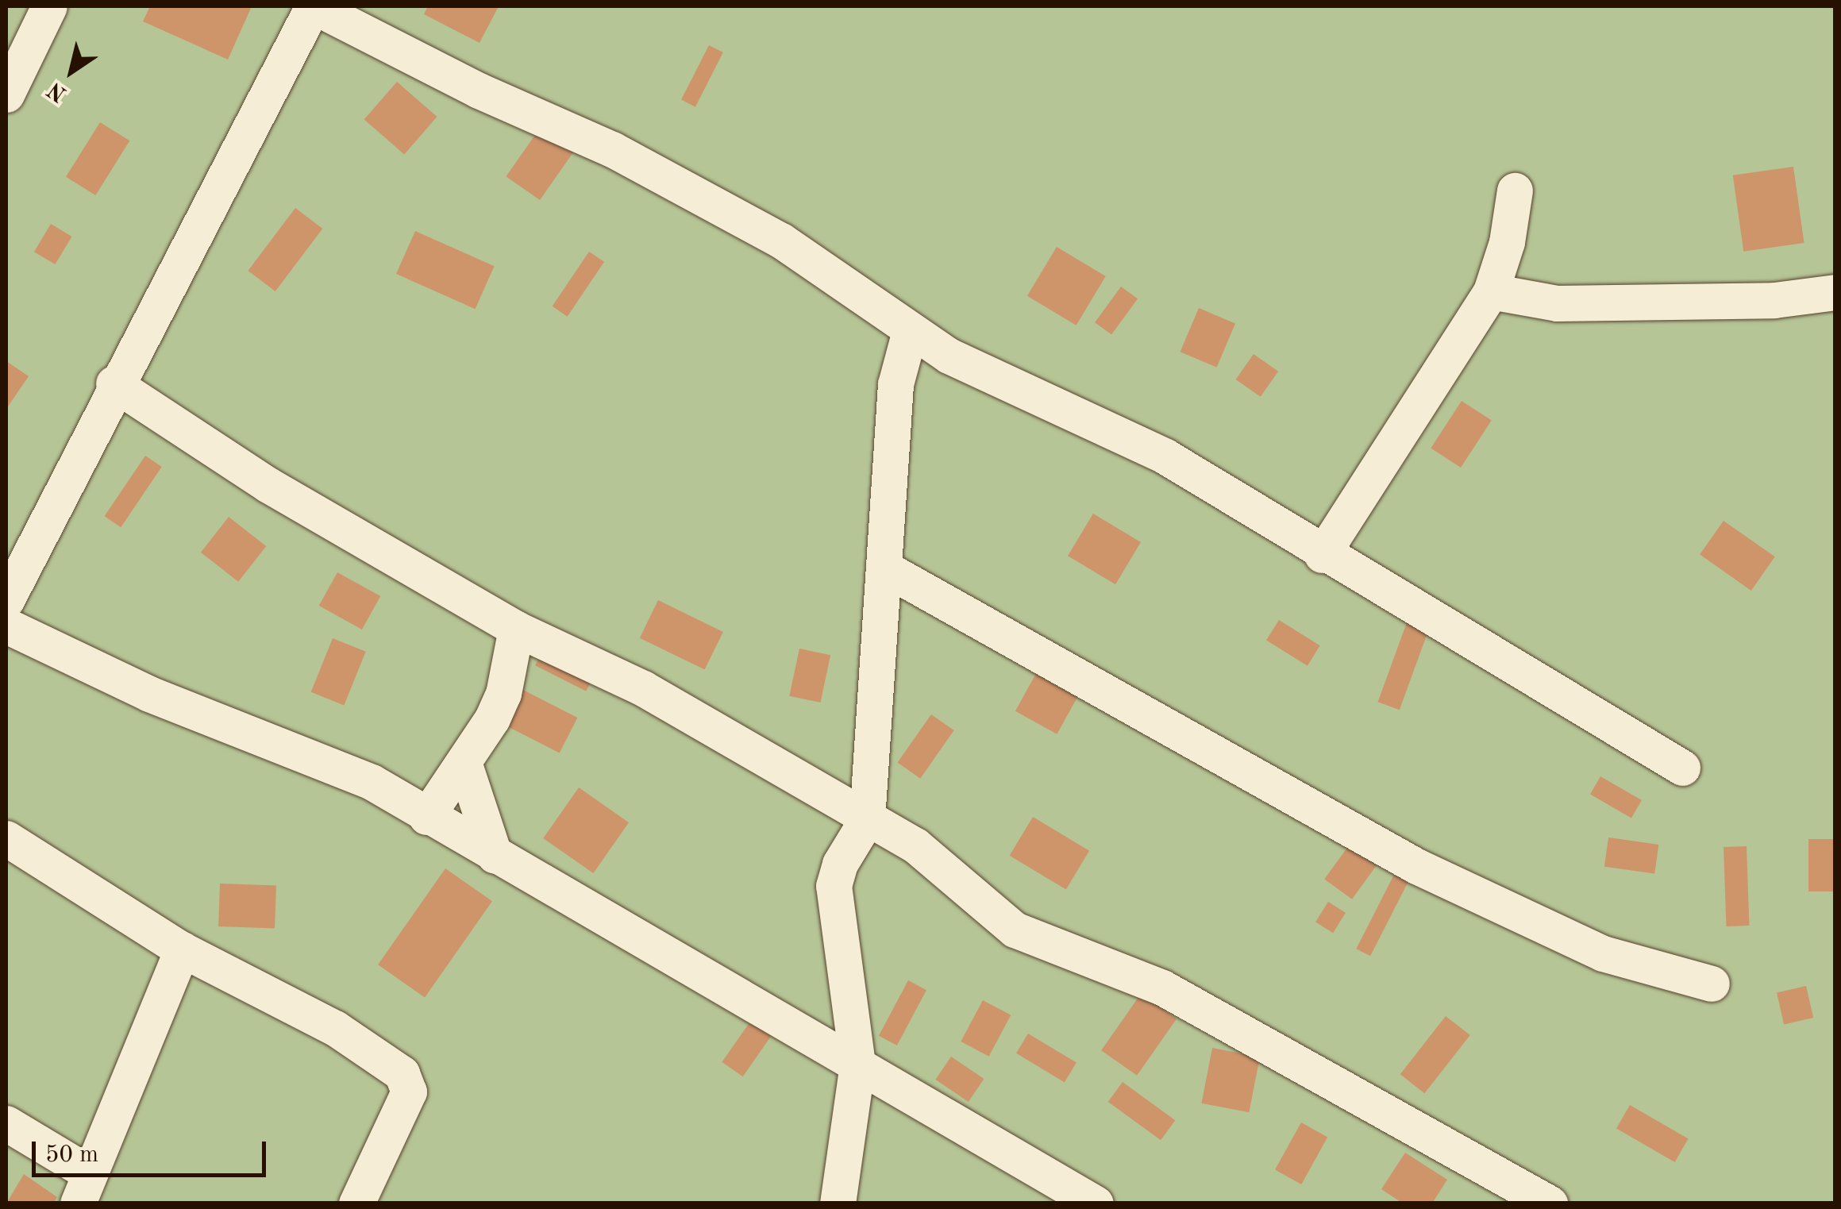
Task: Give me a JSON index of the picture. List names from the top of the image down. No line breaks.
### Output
{"scale_bar":"50 m","north":"bottom left"}
